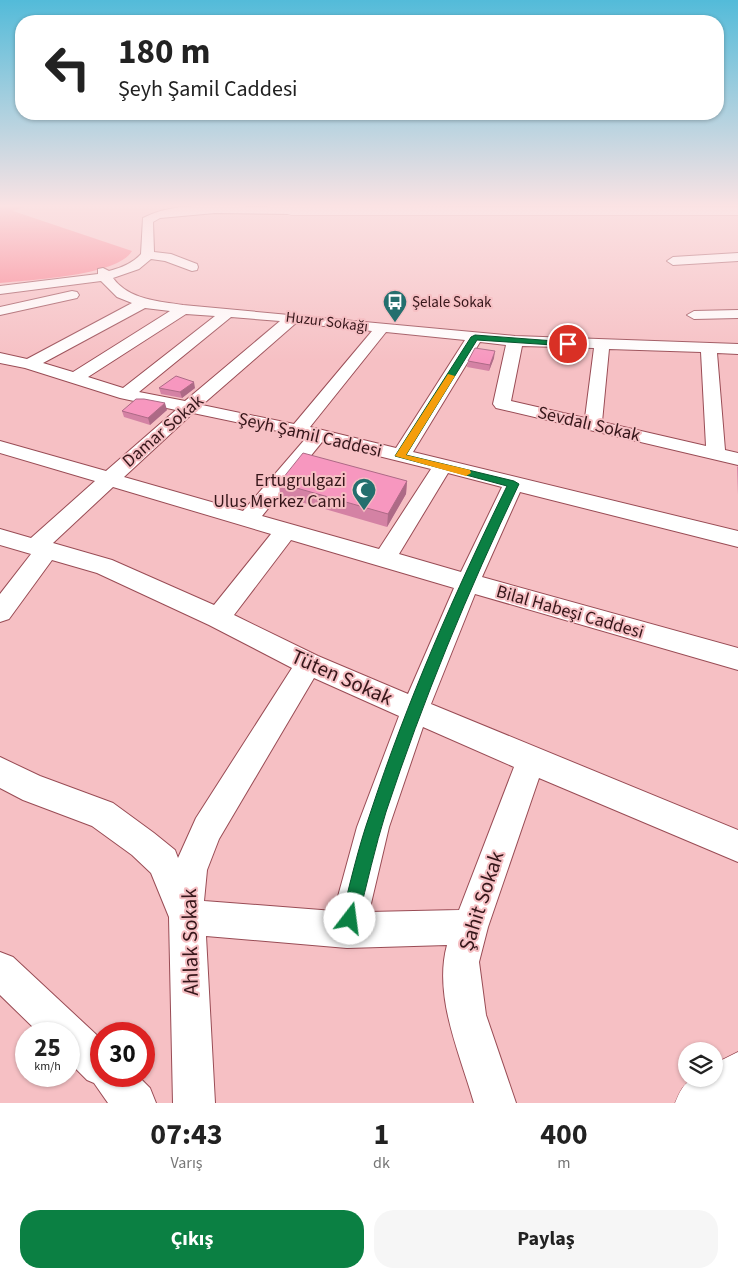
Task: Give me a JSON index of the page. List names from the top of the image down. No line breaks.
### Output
{"streets":{"street":["Huzur Sokağı","Sevdalı Sokak","Damar Sokak","Şeyh Şamil Caddesi","Bilal Habeşi Caddesi","Tüten Sokak","Şahit Sokak","Ahlak Sokak"]},"crossings":[["Huzur Sokağı","Sevdalı Sokak"],["Huzur Sokağı","Damar Sokak"],["Damar Sokak","Şeyh Şamil Caddesi"],["Damar Sokak","Bilal Habeşi Caddesi"],["Damar Sokak","Tüten Sokak"],["Tüten Sokak","Şahit Sokak"],["Tüten Sokak","Ahlak Sokak"]],"places":{"bus stop":["Şelale Sokak"],"mosque":["Ertugrulgazi Ulus Merkez Cami"]},"page":{"turn":["180 m","Şeyh Şamil Caddesi"],"speed":"25 km/h","limit":"30","eta":["07:43","Varış","1","dk","400","m"],"buttons":["Çıkış","Paylaş"]}}
